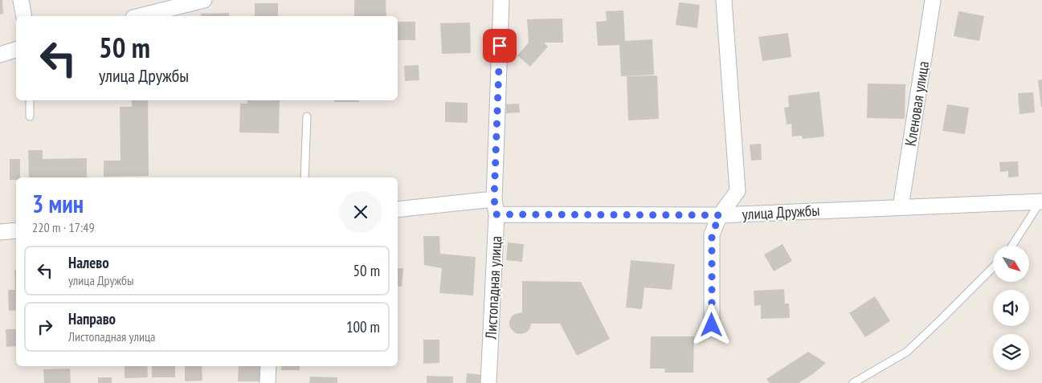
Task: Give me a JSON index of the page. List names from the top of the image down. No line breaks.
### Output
{"streets":{"street":["Кленовая улица","улица Дружбы","Листопадная улица"]},"crossings":[["Кленовая улица","улица Дружбы"],["улица Дружбы","Листопадная улица"]],"north":"bottom right","page":{"turn":["50 m","улица Дружбы"],"heading":["3 мин","220 m · 17:49"],"list":[{"name":"Налево","note":"улица Дружбы","value":"50 m"},{"name":"Направо","note":"Листопадная улица","value":"100 m"}]}}
